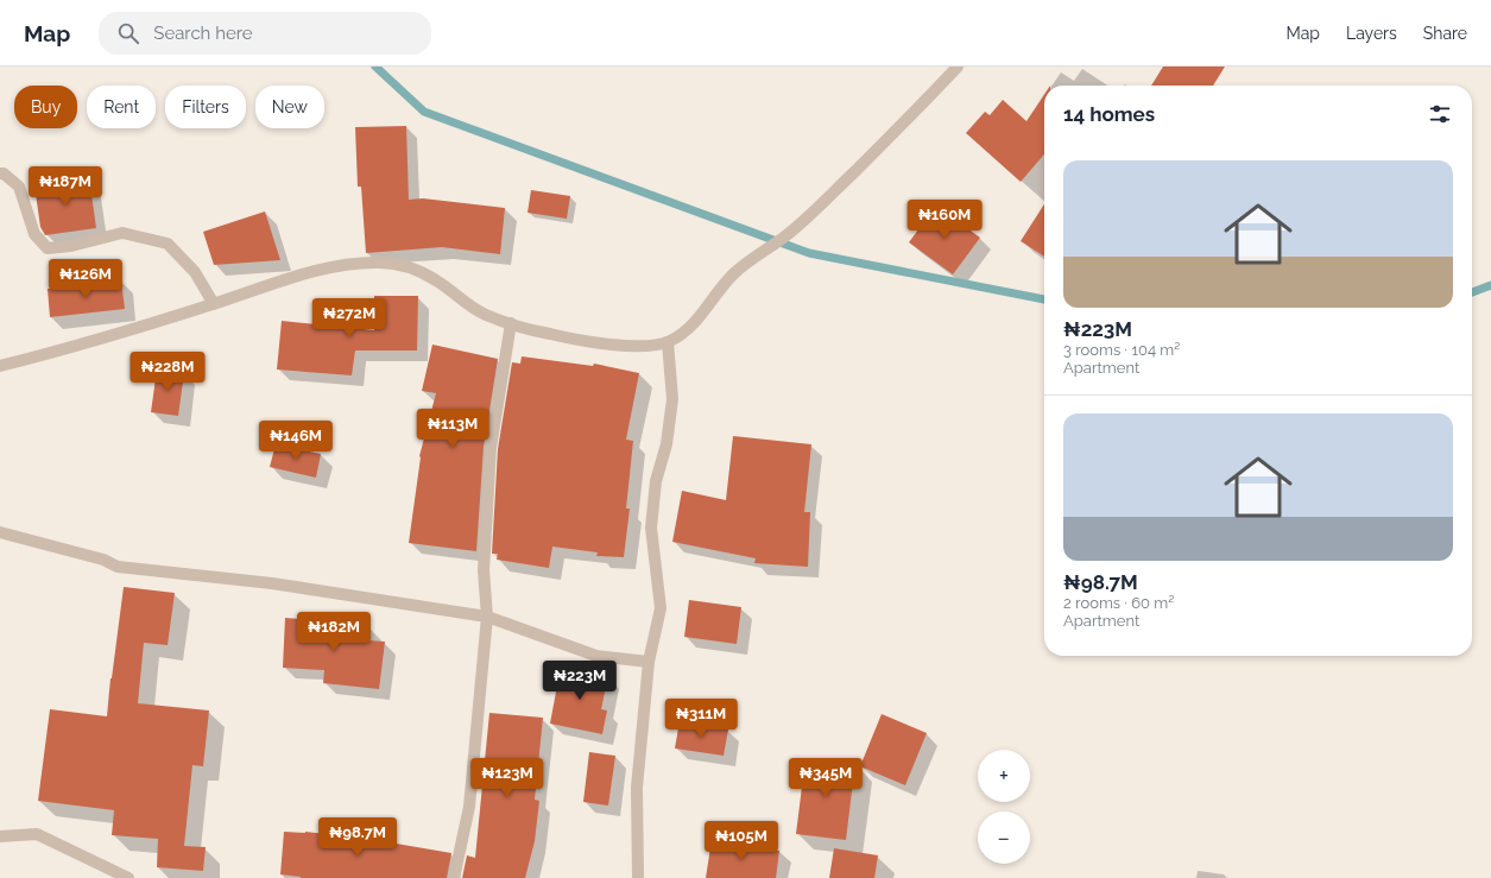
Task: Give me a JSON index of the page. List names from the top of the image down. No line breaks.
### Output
{"page":{"header":"Map","search":"Search here","nav":["Map","Layers","Share"],"chip":["Buy","Rent","Filters","New"],"heading":"14 homes","list":[{"name":"₦223M","note":"3 rooms · 104 m² · Apartment"},{"name":"₦98.7M","note":"2 rooms · 60 m² · Apartment"}],"price":["₦187M","₦160M","₦126M","₦272M","₦228M","₦113M","₦146M","₦182M","₦223M","₦311M","₦123M","₦345M","₦98.7M","₦105M"],"map_buttons":["+","−"]}}
